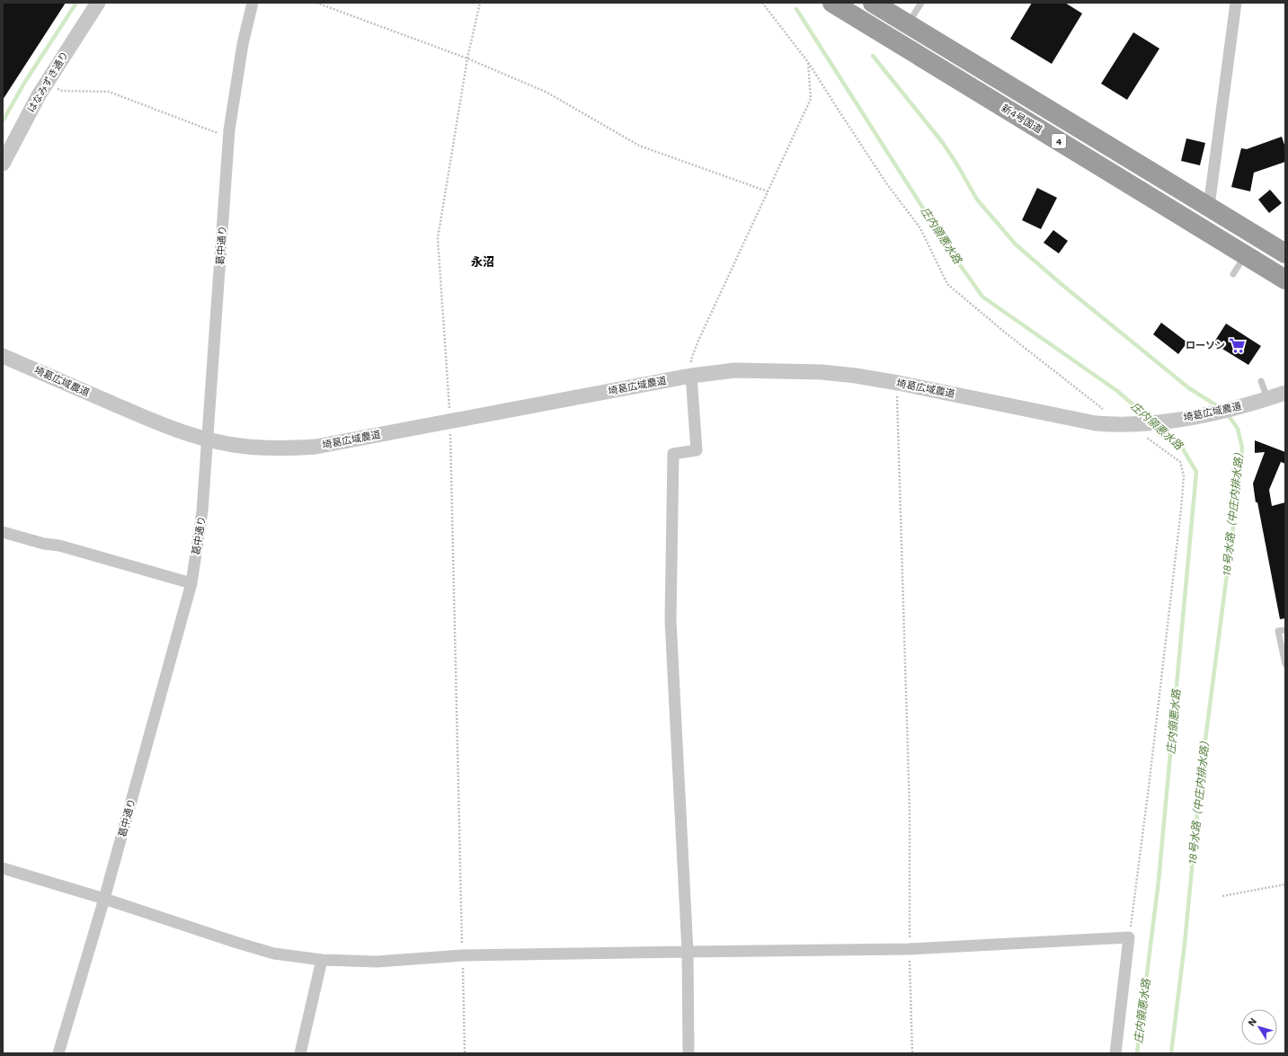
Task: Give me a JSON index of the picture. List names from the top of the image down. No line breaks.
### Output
{"streets":{"highway":["新4号国道","4"],"street":["はなみずき通り","葛中通り","埼葛広域農道"]},"crossings":[["葛中通り","埼葛広域農道"]],"districts":["永沼"],"water":["庄内領悪水路","18号水路（中庄内排水路）"],"places":{"supermarket":["ローソン"]},"north":"top left"}
